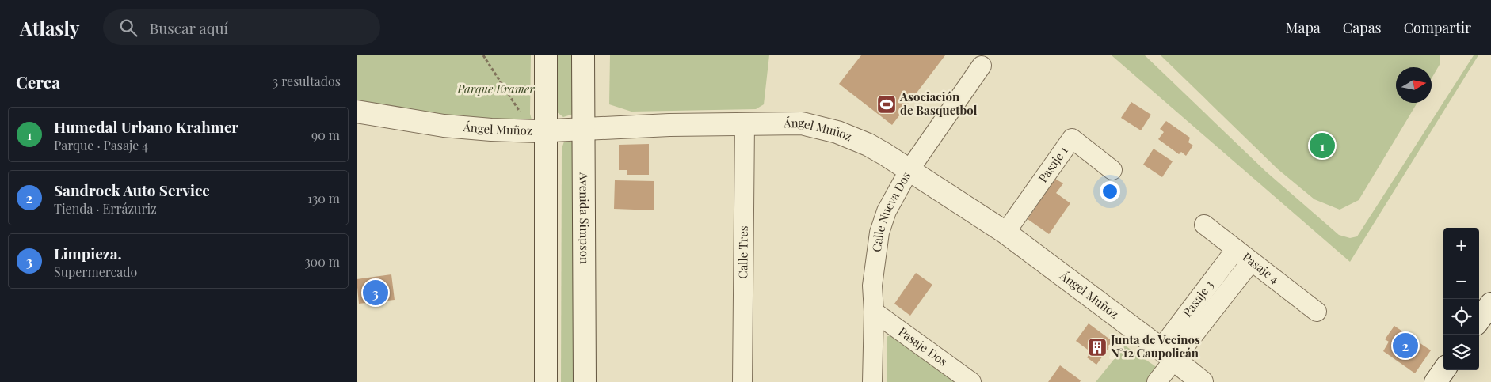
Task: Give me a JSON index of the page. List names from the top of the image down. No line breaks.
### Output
{"streets":{"street":["Ángel Muñoz","Pasaje 1","Calle Nueva Dos","Avenida Simpson","Calle Tres","Pasaje 4","Pasaje 3","Pasaje Dos"]},"crossings":[["Ángel Muñoz","Pasaje 1"],["Ángel Muñoz","Calle Nueva Dos"],["Ángel Muñoz","Avenida Simpson"],["Ángel Muñoz","Calle Tres"],["Ángel Muñoz","Pasaje 3"],["Calle Nueva Dos","Pasaje Dos"],["Pasaje 4","Pasaje 3"]],"parks":["Parque Kramer"],"places":{"sports":["Asociación de Basquetbol"],"building":["Junta de Vecinos N°12 Caupolicán"]},"north":"right","page":{"header":"Atlasly","search":"Buscar aquí","nav":["Mapa","Capas","Compartir"],"heading":["Cerca","3 resultados"],"list":[{"mark":"1","name":"Humedal Urbano Krahmer","note":"Parque · Pasaje 4","value":"90 m"},{"mark":"2","name":"Sandrock Auto Service","note":"Tienda · Errázuriz","value":"130 m"},{"mark":"3","name":"Limpieza.","note":"Supermercado","value":"300 m"}],"pins":["1","3","2"],"map_buttons":["+","−"]}}
